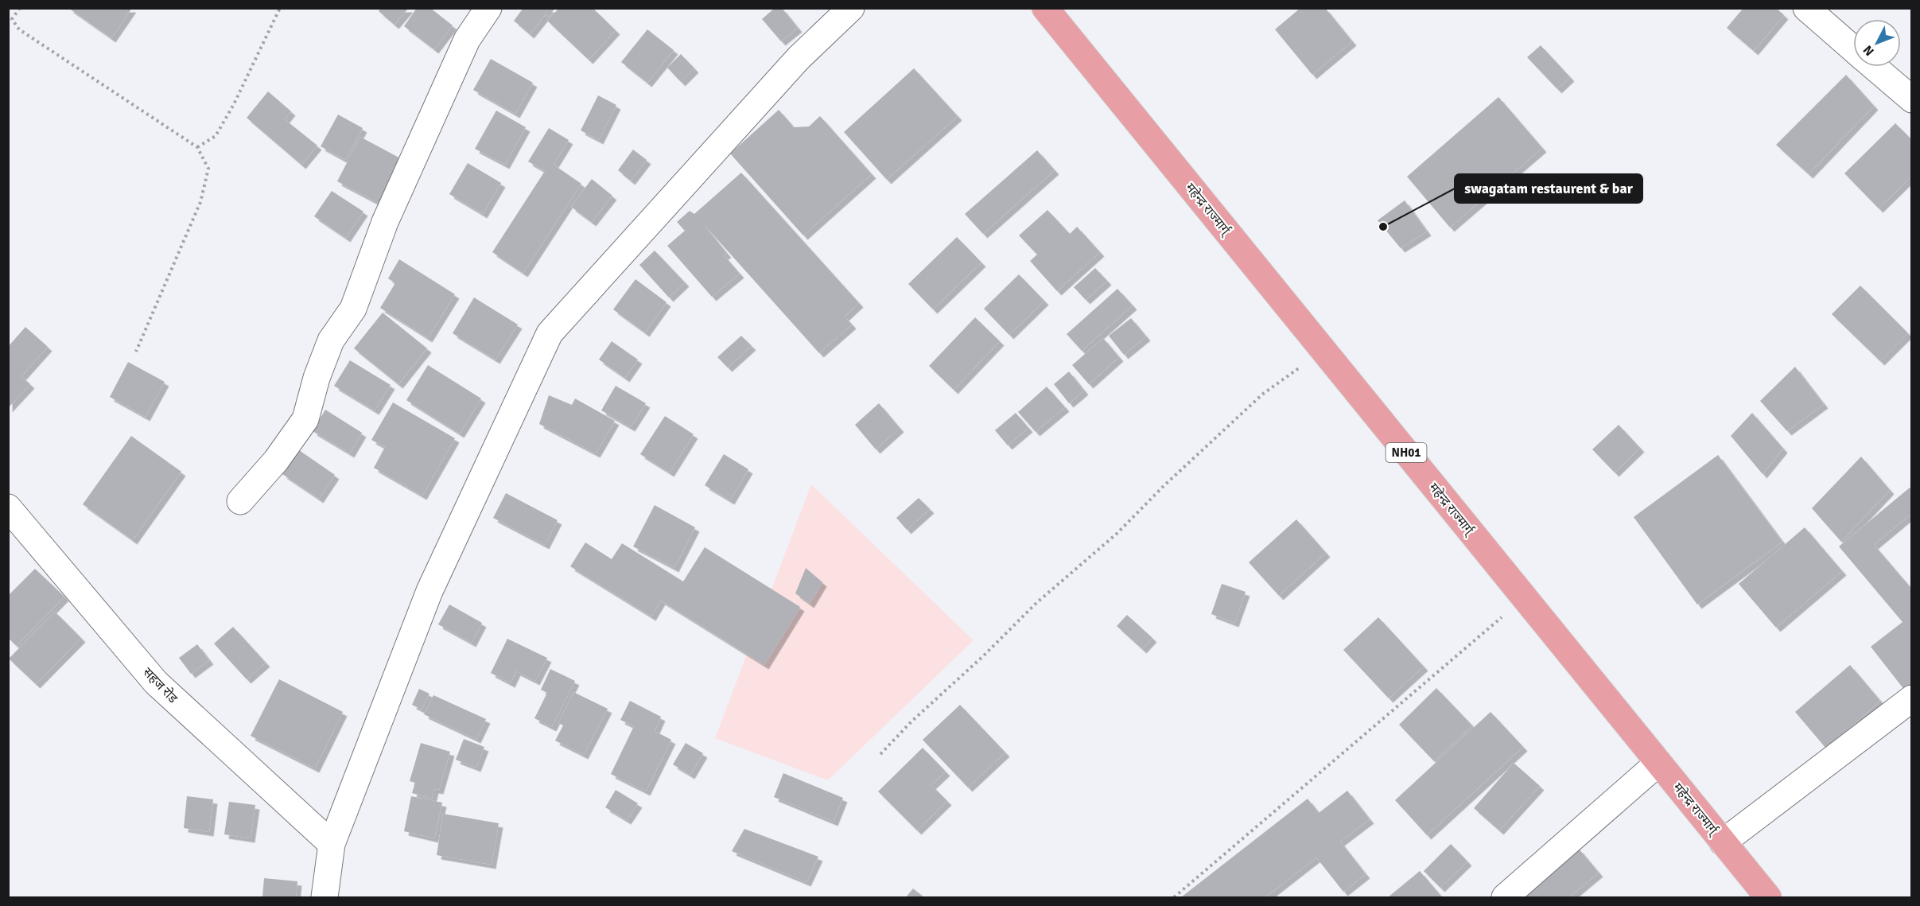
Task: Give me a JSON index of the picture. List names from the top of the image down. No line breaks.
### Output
{"streets":{"highway":["महेन्द्र राज्मार्ग्","NH01"],"street":["सहज रोड"]},"places":["swagatam restaurent & bar"],"north":"bottom left"}
